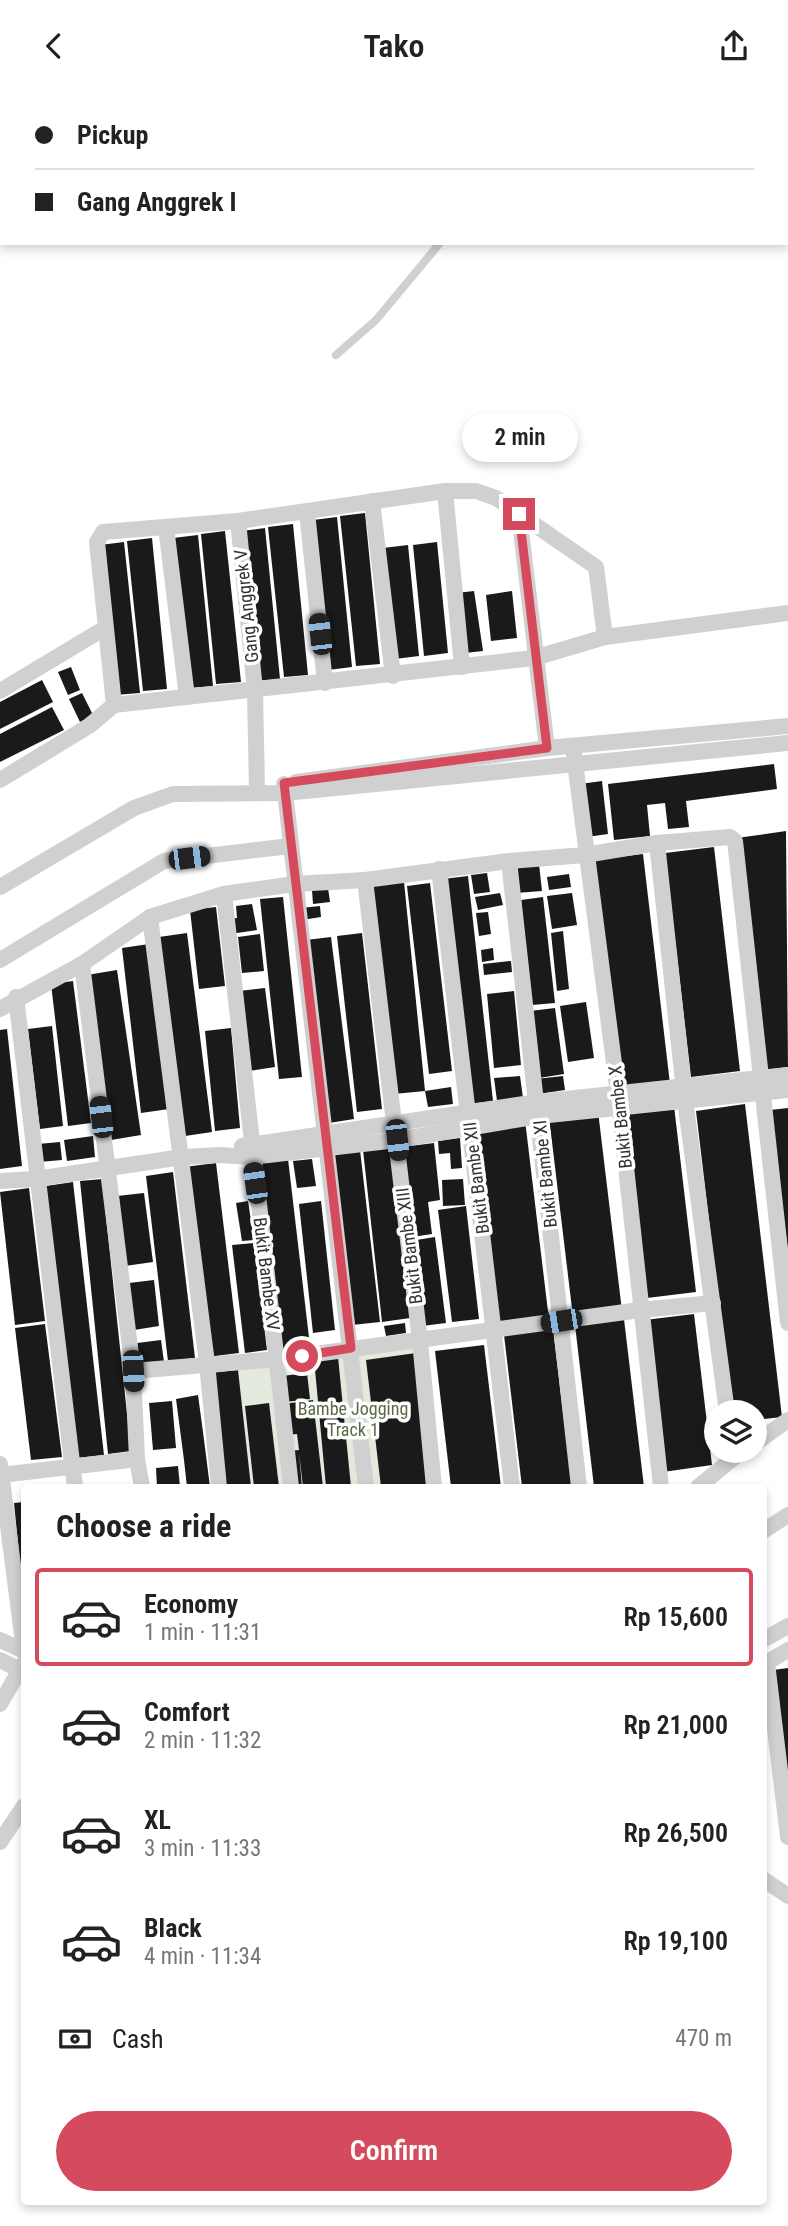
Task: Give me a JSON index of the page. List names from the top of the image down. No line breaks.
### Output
{"streets":{"street":["Gang Anggrek V","Bukit Bambe X","Bukit Bambe XI","Bukit Bambe XII","Bukit Bambe XIII","Bukit Bambe XV"]},"parks":["Bambe Jogging Track 1"],"page":{"header":"Tako","banner":["Pickup","Gang Anggrek I"],"bubble":"2 min","heading":"Choose a ride","list":[{"name":"Economy","note":"1 min · 11:31","value":"Rp 15,600"},{"name":"Comfort","note":"2 min · 11:32","value":"Rp 21,000"},{"name":"XL","note":"3 min · 11:33","value":"Rp 26,500"},{"name":"Black","note":"4 min · 11:34","value":"Rp 19,100"}],"pay":["Cash","470 m"],"buttons":"Confirm"}}
